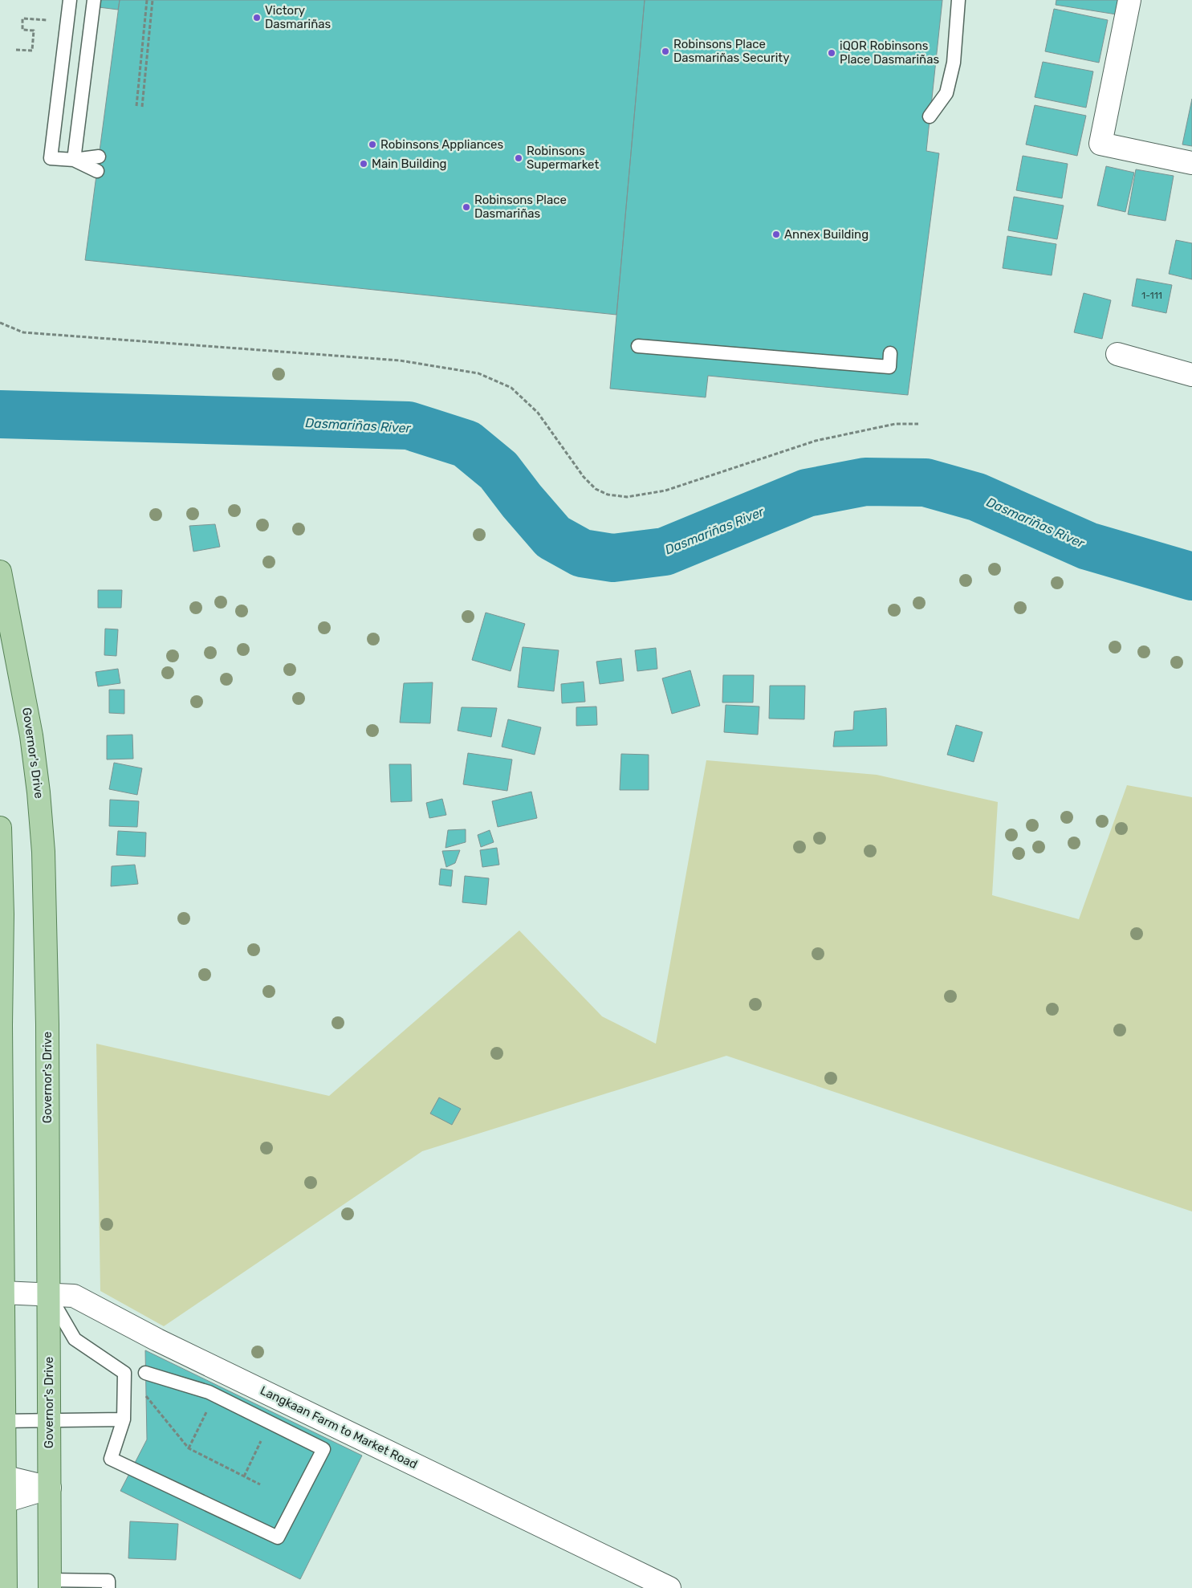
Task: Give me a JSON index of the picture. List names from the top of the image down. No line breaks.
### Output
{"streets":{"main road":["Governor's Drive"],"street":["Langkaan Farm to Market Road"]},"crossings":[["Governor's Drive","Langkaan Farm to Market Road"]],"water":["Dasmariñas River"],"places":["Victory Dasmariñas","Robinsons Place Dasmariñas Security","iQOR Robinsons Place Dasmariñas","Robinsons Appliances","Robinsons Supermarket","Main Building","Robinsons Place Dasmariñas","Annex Building"],"house_numbers":["1-111"]}
